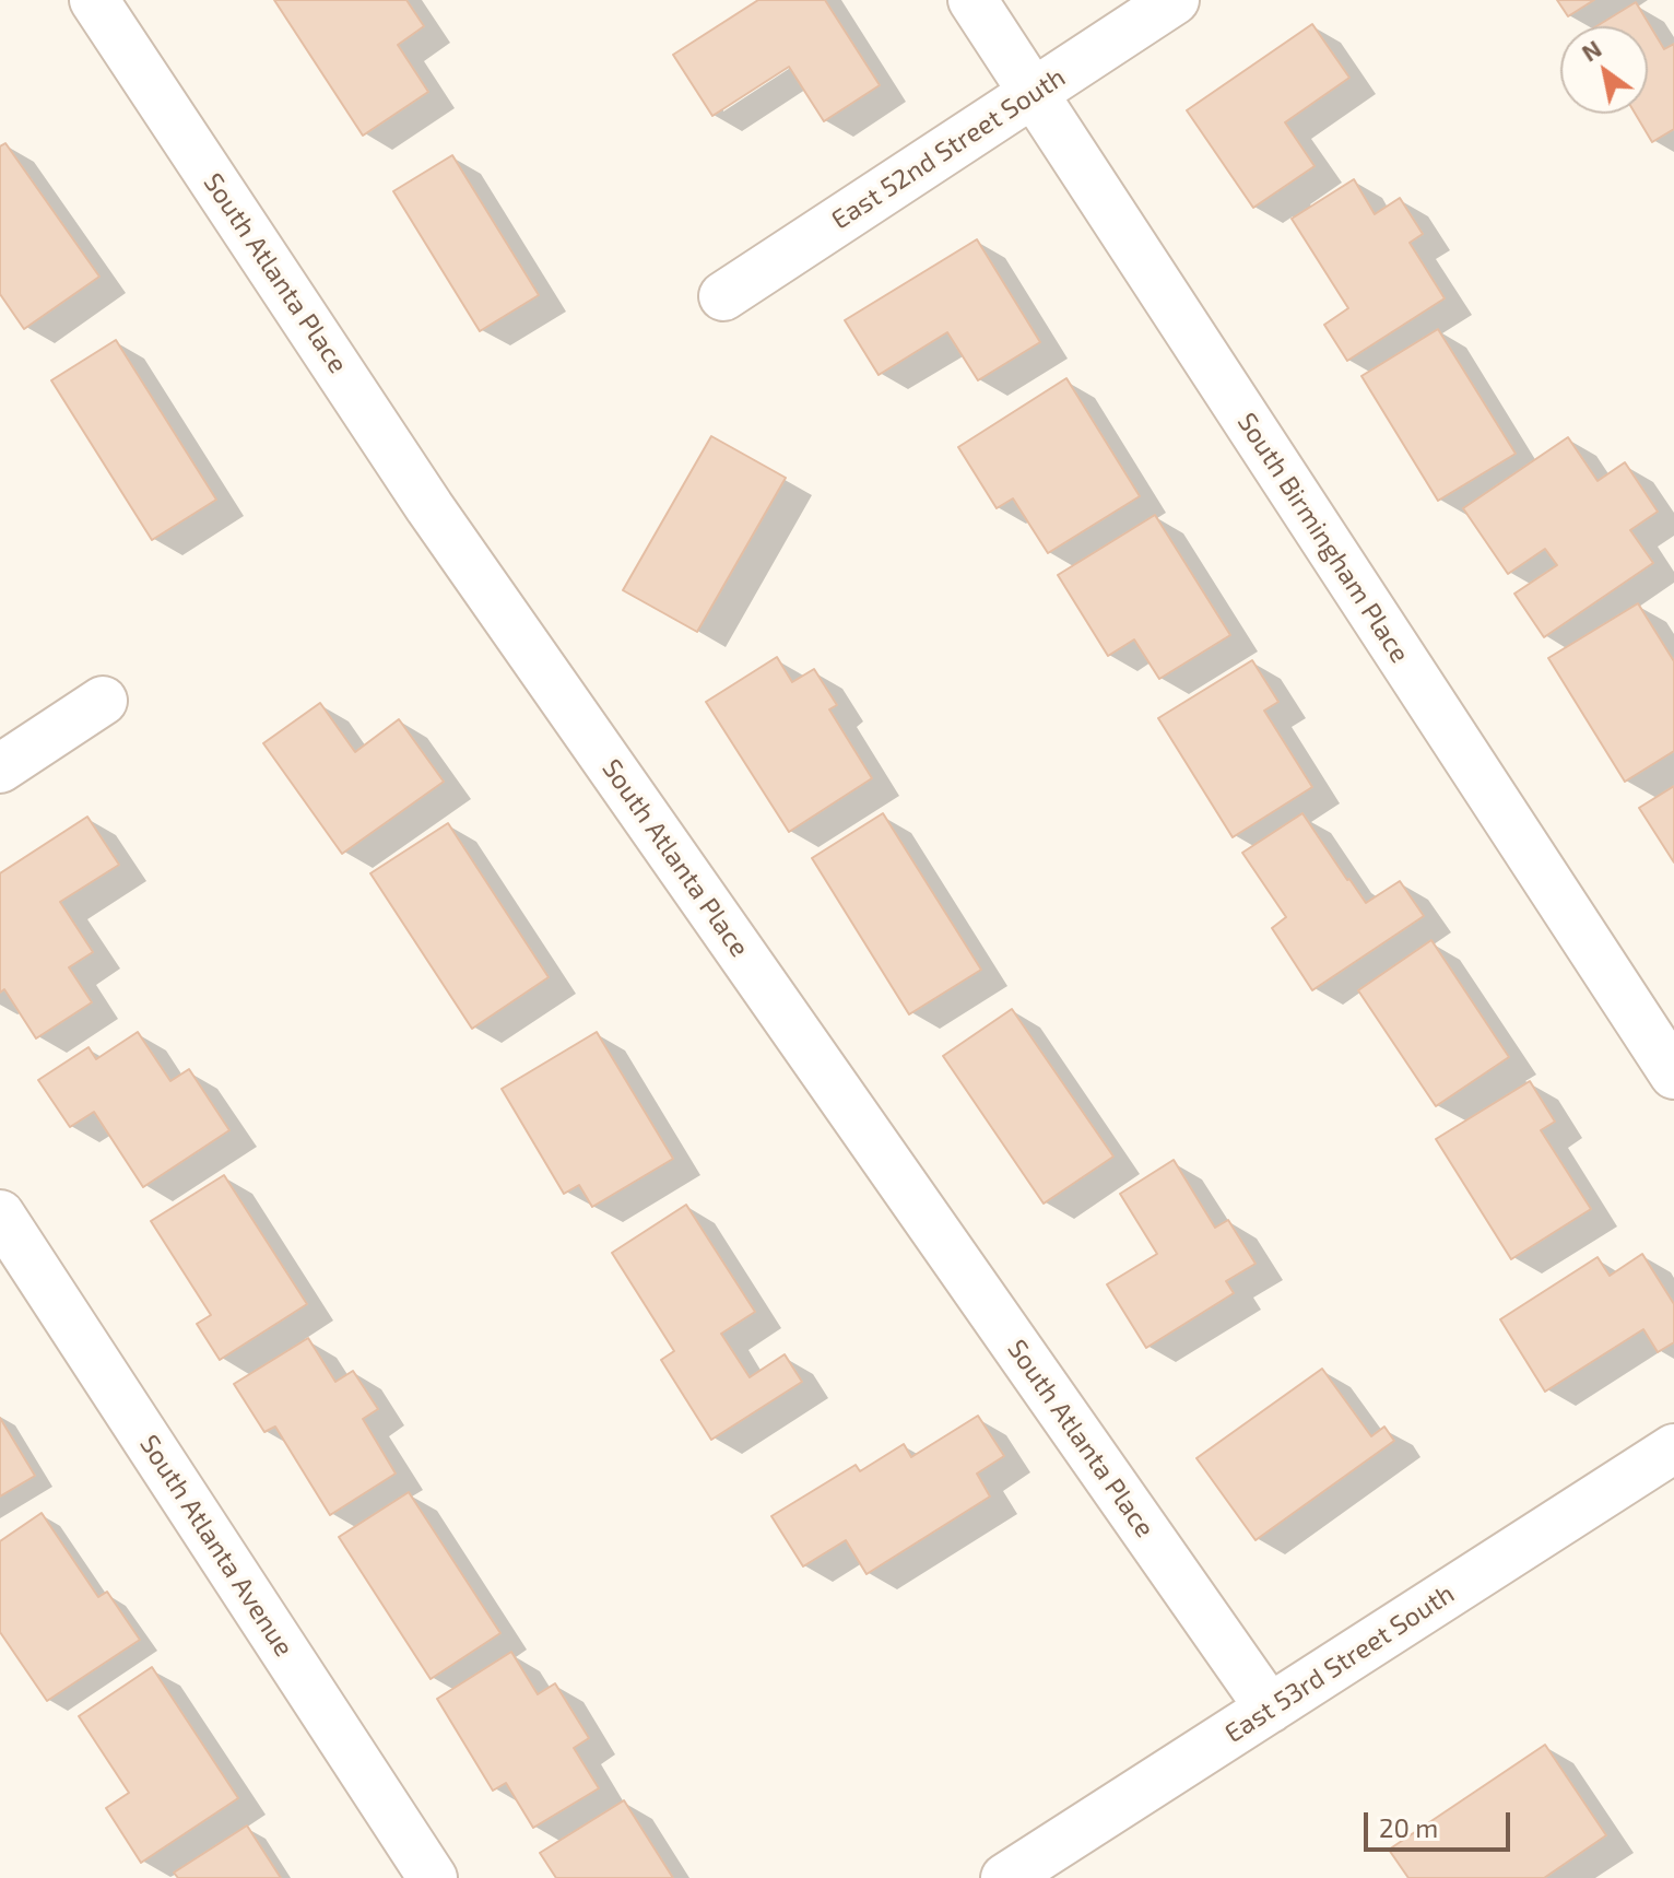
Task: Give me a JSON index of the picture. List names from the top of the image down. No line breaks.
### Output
{"streets":{"street":["East 52nd Street South","South Atlanta Place","South Birmingham Place","South Atlanta Avenue","East 53rd Street South"]},"crossings":[["East 52nd Street South","South Birmingham Place"],["South Atlanta Place","East 53rd Street South"]],"scale_bar":"20 m","north":"top left"}
